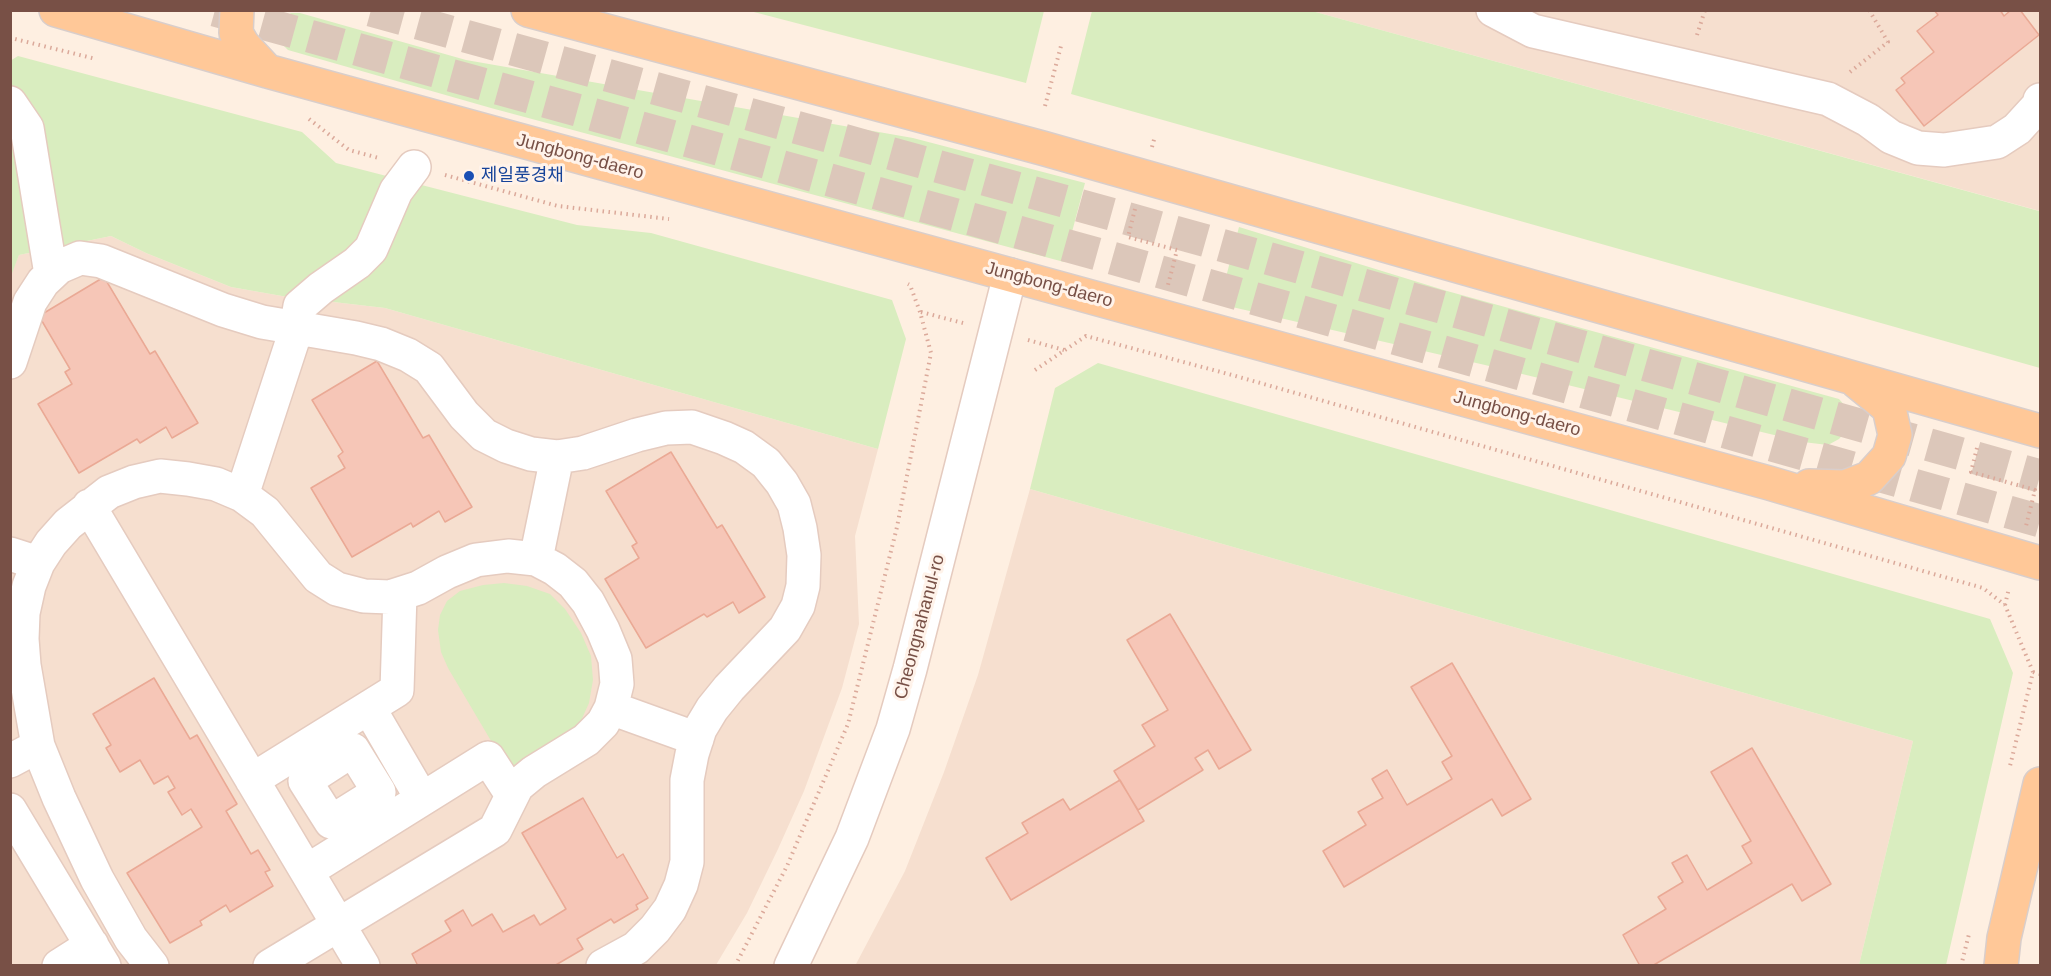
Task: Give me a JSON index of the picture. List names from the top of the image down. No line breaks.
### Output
{"streets":{"main road":["Jungbong-daero"],"street":["Cheongnahanul-ro"]},"crossings":[["Jungbong-daero","Cheongnahanul-ro"]],"places":["제일풍경채"]}
